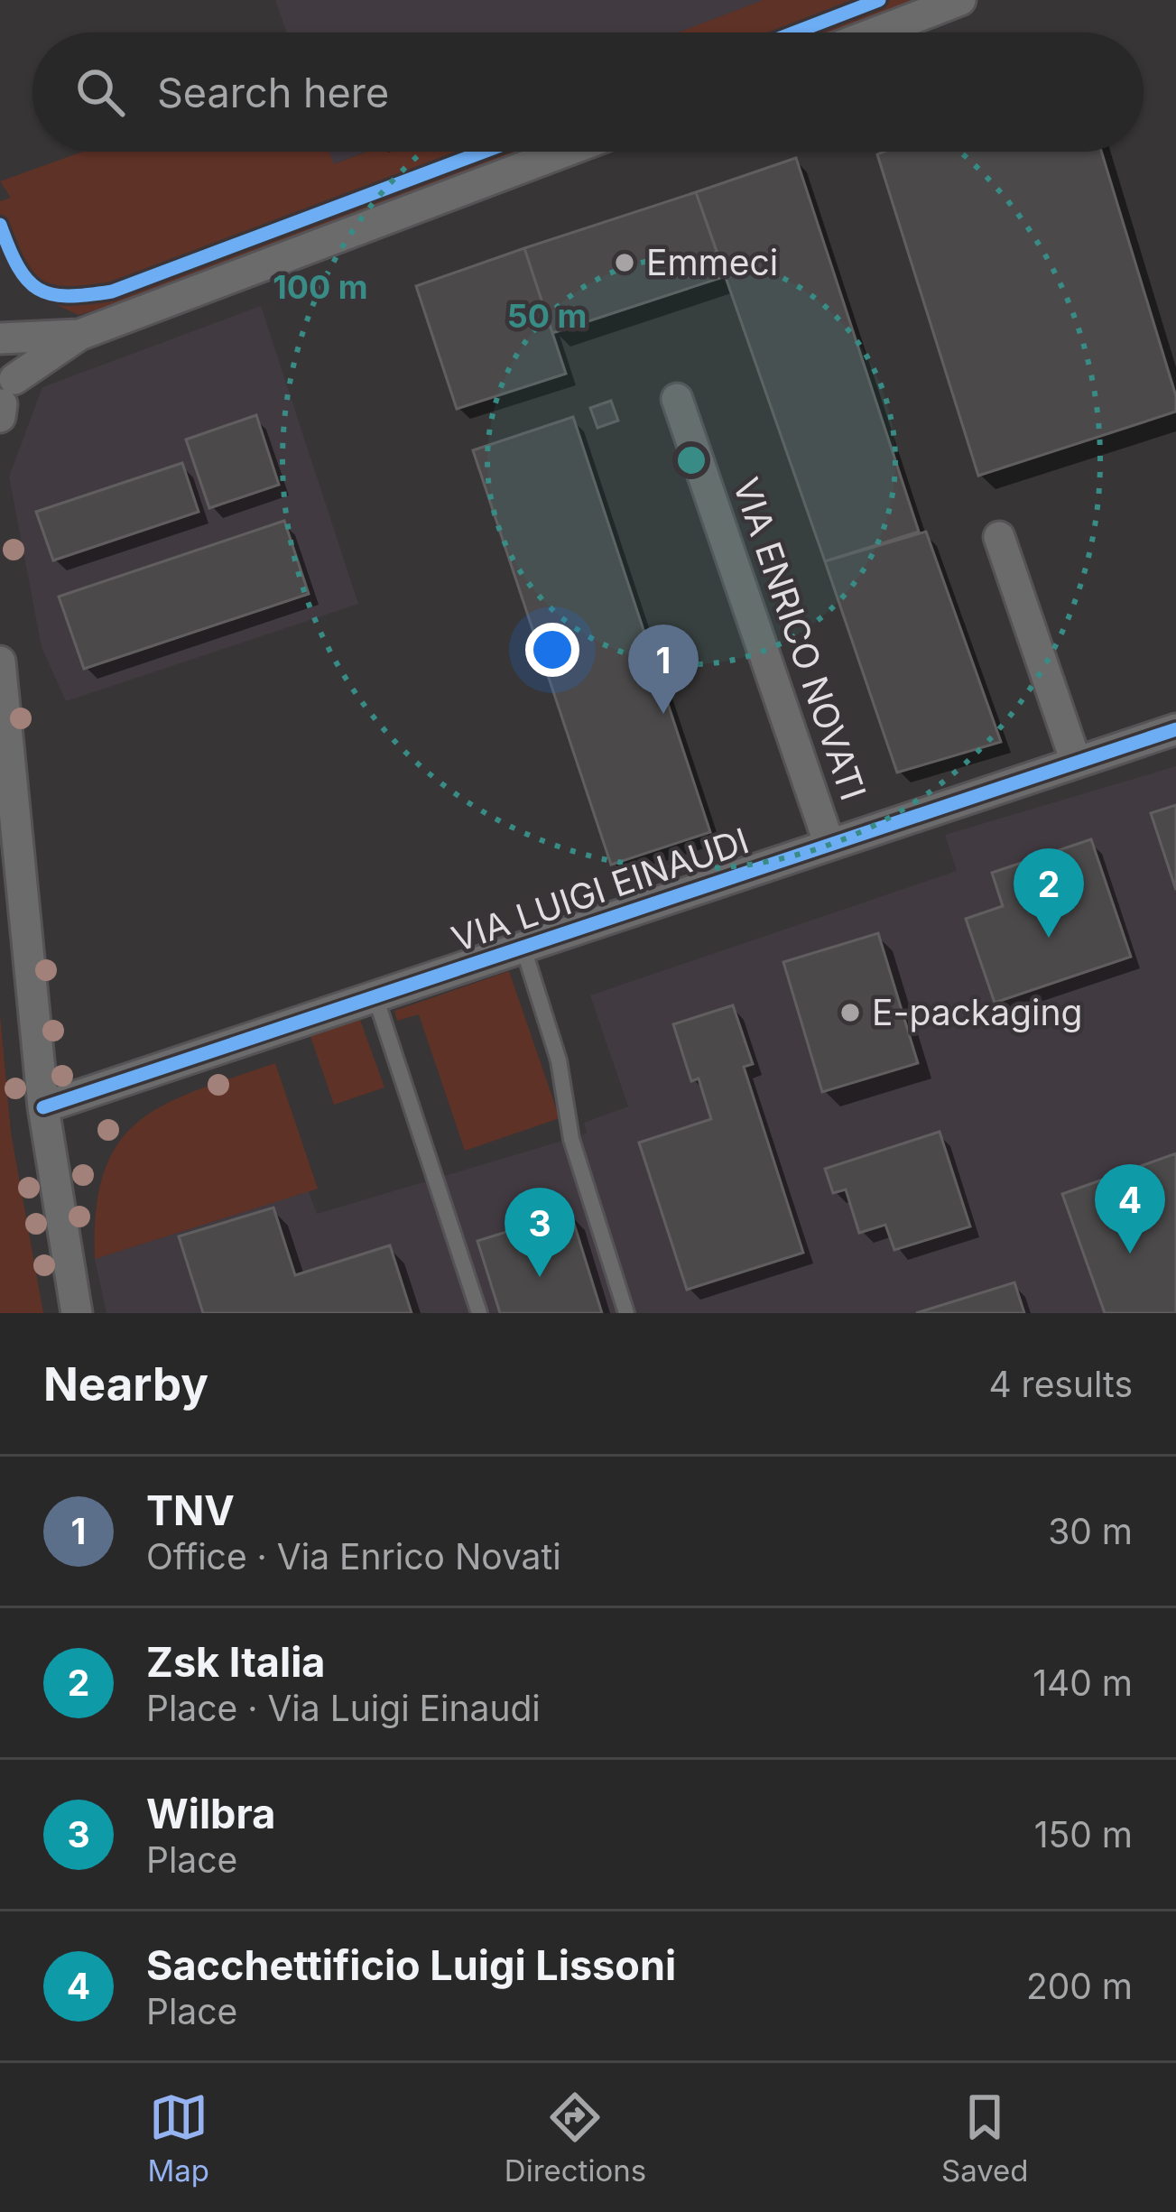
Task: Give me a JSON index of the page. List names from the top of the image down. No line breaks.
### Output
{"streets":{"street":["VIA ENRICO NOVATI","VIA LUIGI EINAUDI"]},"crossings":[["VIA ENRICO NOVATI","VIA LUIGI EINAUDI"]],"places":["Emmeci","E-packaging"],"page":{"search":"Search here","pins":["1","2","4","3"],"heading":["Nearby","4 results"],"list":[{"mark":"1","name":"TNV","note":"Office · Via Enrico Novati","value":"30 m"},{"mark":"2","name":"Zsk Italia","note":"Place · Via Luigi Einaudi","value":"140 m"},{"mark":"3","name":"Wilbra","note":"Place","value":"150 m"},{"mark":"4","name":"Sacchettificio Luigi Lissoni","note":"Place","value":"200 m"}],"nav":["Map","Directions","Saved"]},"rings":["100 m","50 m"]}
